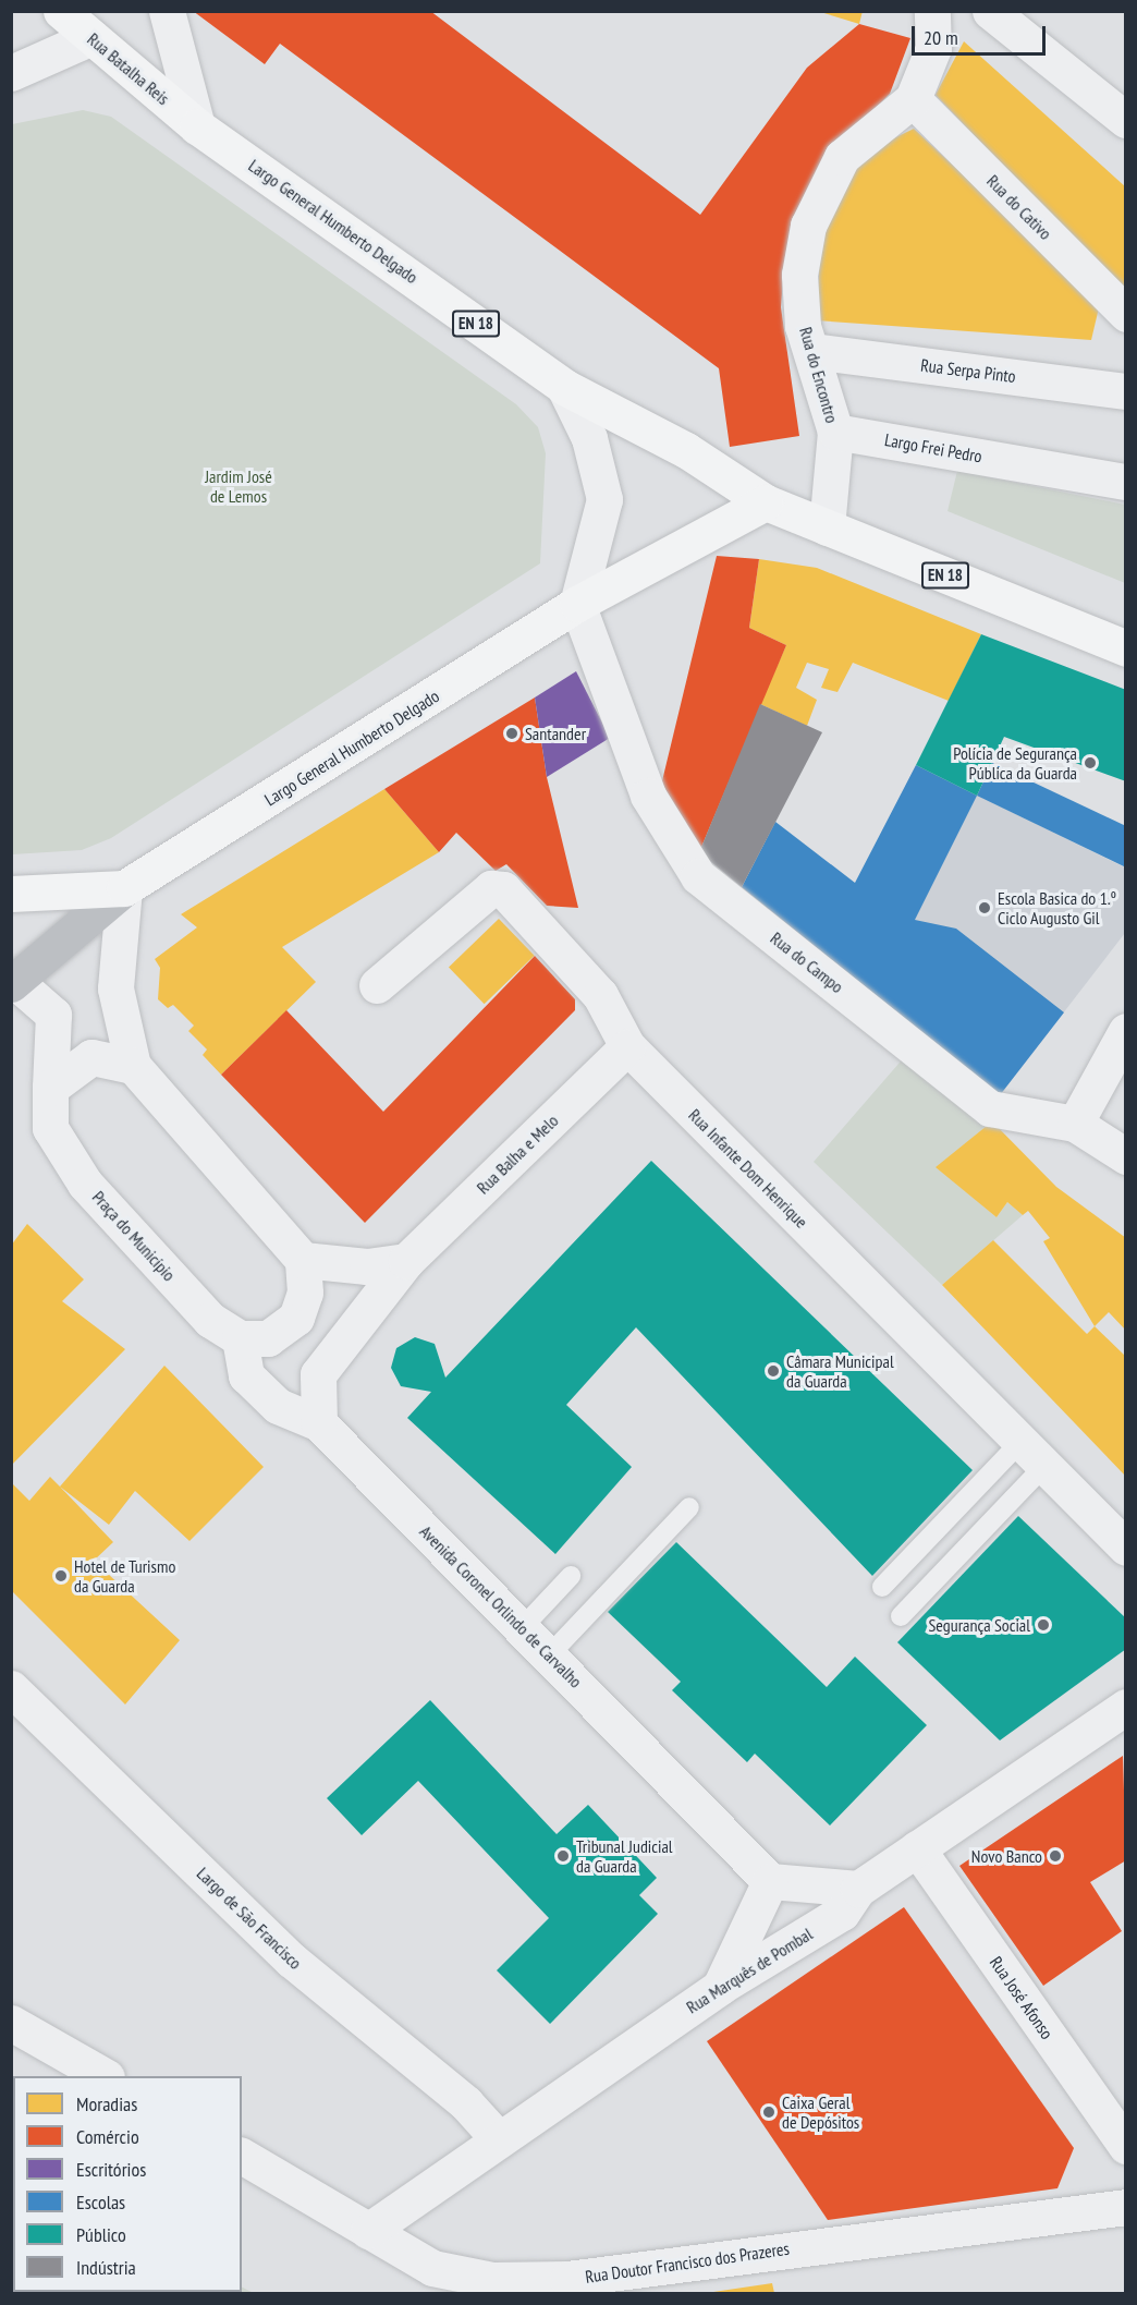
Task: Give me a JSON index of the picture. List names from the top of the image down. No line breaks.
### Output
{"streets":{"main road":["Rua Batalha Reis","Largo General Humberto Delgado","EN 18"],"street":["Rua do Cativo","Rua Serpa Pinto","Rua do Encontro","Largo Frei Pedro","Rua do Campo","Rua Balha e Melo","Rua Infante Dom Henrique","Praça do Município","Avenida Coronel Orlindo de Carvalho","Largo de São Francisco","Rua Marquês de Pombal","Rua José Afonso","Rua Doutor Francisco dos Prazeres"]},"crossings":[["Rua Batalha Reis","Largo General Humberto Delgado"],["Rua do Cativo","Rua do Encontro"],["Largo General Humberto Delgado","EN 18"],["Largo General Humberto Delgado","Rua do Campo"],["Rua Serpa Pinto","Rua do Encontro"],["Rua do Encontro","Largo Frei Pedro"],["Rua Balha e Melo","Rua Infante Dom Henrique"],["Praça do Município","Avenida Coronel Orlindo de Carvalho"],["Largo de São Francisco","Rua Marquês de Pombal"],["Rua Marquês de Pombal","Rua José Afonso"],["Rua Marquês de Pombal","Rua Doutor Francisco dos Prazeres"]],"parks":["Jardim José de Lemos"],"places":["Santander","Polícia de Segurança Pública da Guarda","Escola Basica do 1.º Ciclo Augusto Gil","Câmara Municipal da Guarda","Hotel de Turismo da Guarda","Segurança Social","Tribunal Judicial da Guarda","Novo Banco","Caixa Geral de Depósitos"],"legend":["Moradias","Comércio","Escritórios","Escolas","Público","Indústria"],"scale_bar":"20 m"}
